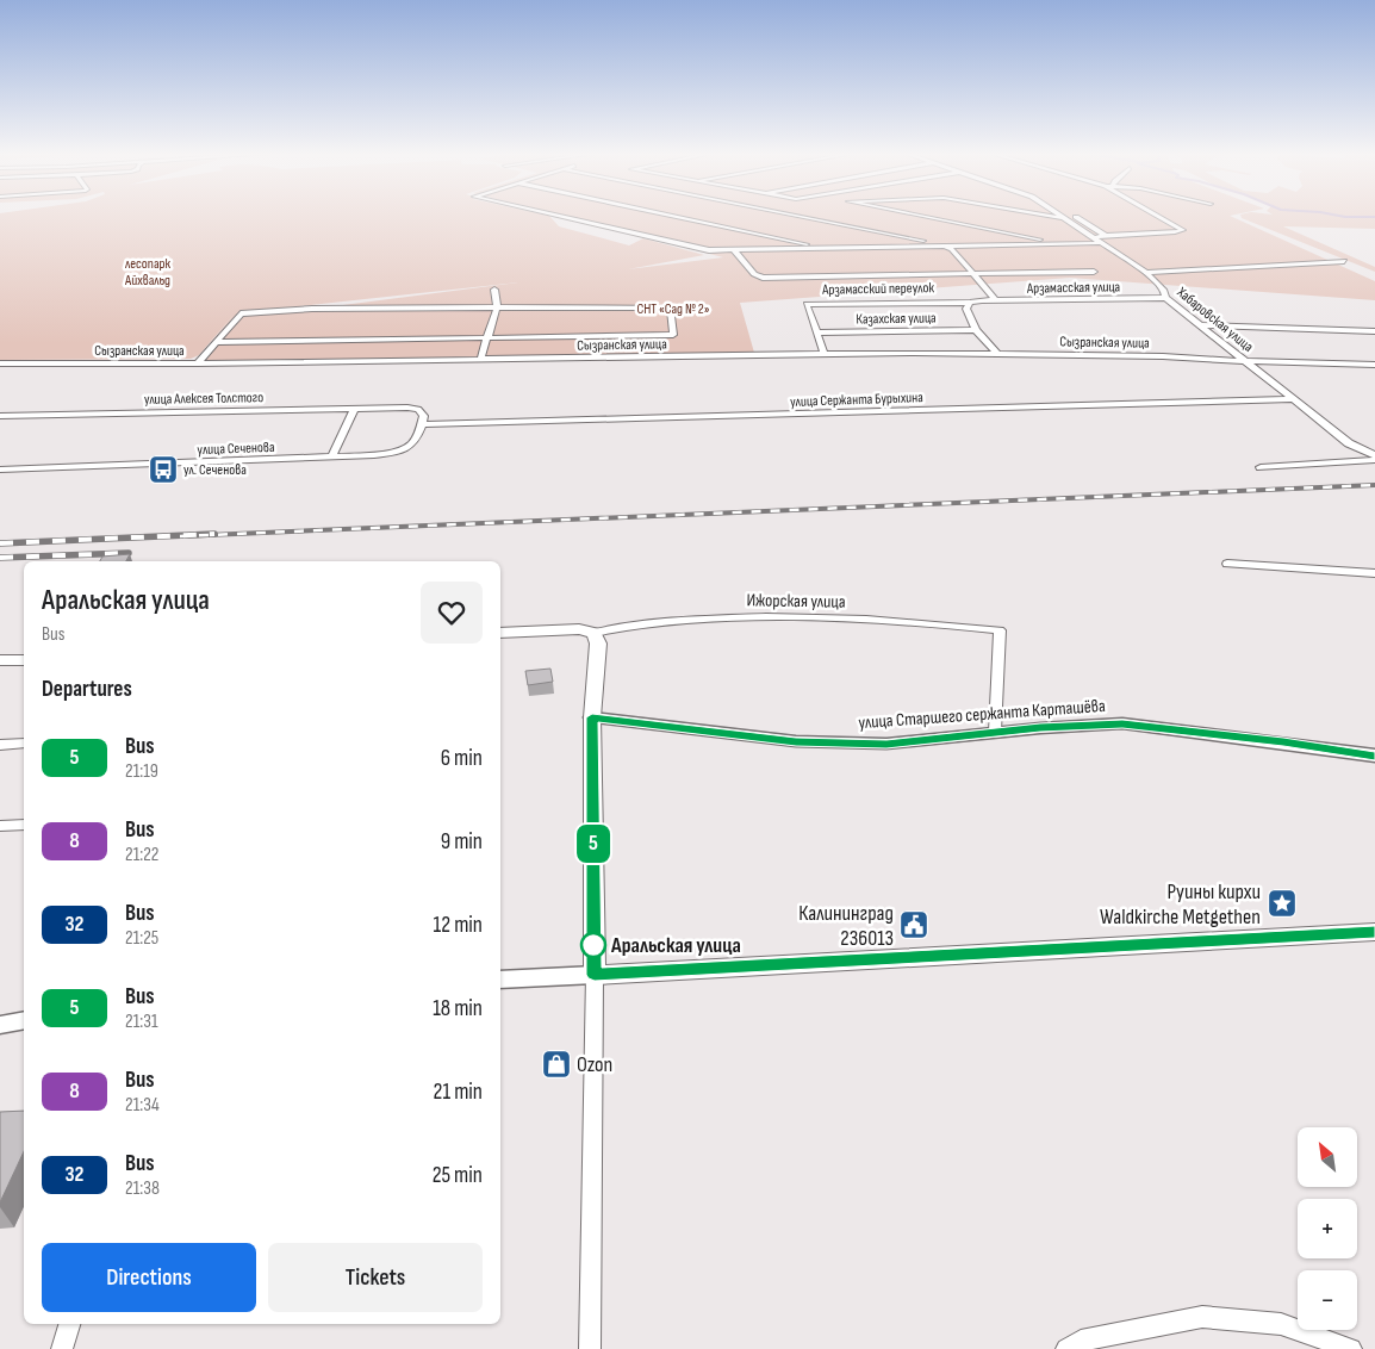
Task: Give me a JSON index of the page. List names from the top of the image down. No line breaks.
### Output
{"streets":{"street":["Арзамасская улица","Арзамасский переулок","Казахская улица","Хабаровская улица","Сызранская улица","улица Алексея Толстого","улица Сержанта Бурыхина","улица Сеченова","Ижорская улица","улица Старшего сержанта Карташёва"]},"crossings":[["Арзамасская улица","Арзамасский переулок"],["Арзамасская улица","Хабаровская улица"],["Арзамасский переулок","Казахская улица"],["Арзамасский переулок","Сызранская улица"],["Хабаровская улица","Сызранская улица"],["Хабаровская улица","улица Сержанта Бурыхина"],["улица Алексея Толстого","улица Сержанта Бурыхина"],["улица Алексея Толстого","улица Сеченова"],["улица Сержанта Бурыхина","улица Сеченова"],["Ижорская улица","улица Старшего сержанта Карташёва"]],"parks":["лесопарк Айхвальд","СНТ «Сад № 2»"],"places":{"bus stop":["ул. Сеченова"],"place":["Руины кирхи Waldkirche Metgethen"],"public building":["Калининград 236013"],"other":["Аральская улица"],"shop":["Ozon"]},"lines":["bus line 5"],"north":"top left","page":{"on_map":"5","heading":[["Аральская улица","Bus"],"Departures"],"list":[{"mark":"5","name":"Bus","note":"21:19","value":"6 min"},{"mark":"8","name":"Bus","note":"21:22","value":"9 min"},{"mark":"32","name":"Bus","note":"21:25","value":"12 min"},{"mark":"5","name":"Bus","note":"21:31","value":"18 min"},{"mark":"8","name":"Bus","note":"21:34","value":"21 min"},{"mark":"32","name":"Bus","note":"21:38","value":"25 min"}],"map_buttons":["+","−"],"buttons":["Directions","Tickets"]}}
